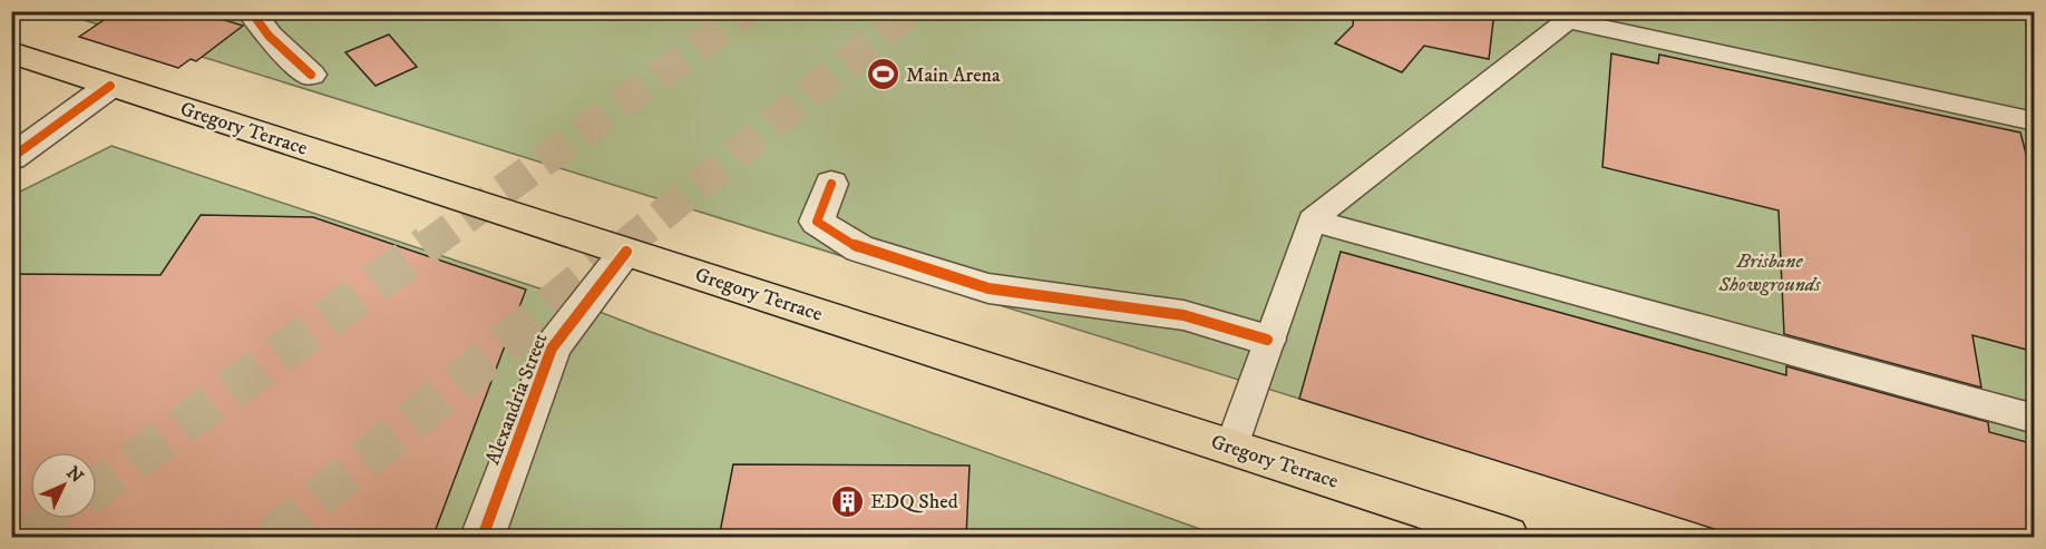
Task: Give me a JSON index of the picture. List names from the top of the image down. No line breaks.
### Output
{"streets":{"main road":["Gregory Terrace"],"street":["Alexandria Street"]},"crossings":[["Gregory Terrace","Alexandria Street"]],"parks":["Brisbane Showgrounds"],"places":{"sports":["Main Arena"],"building":["EDQ Shed"]},"north":"top right"}
